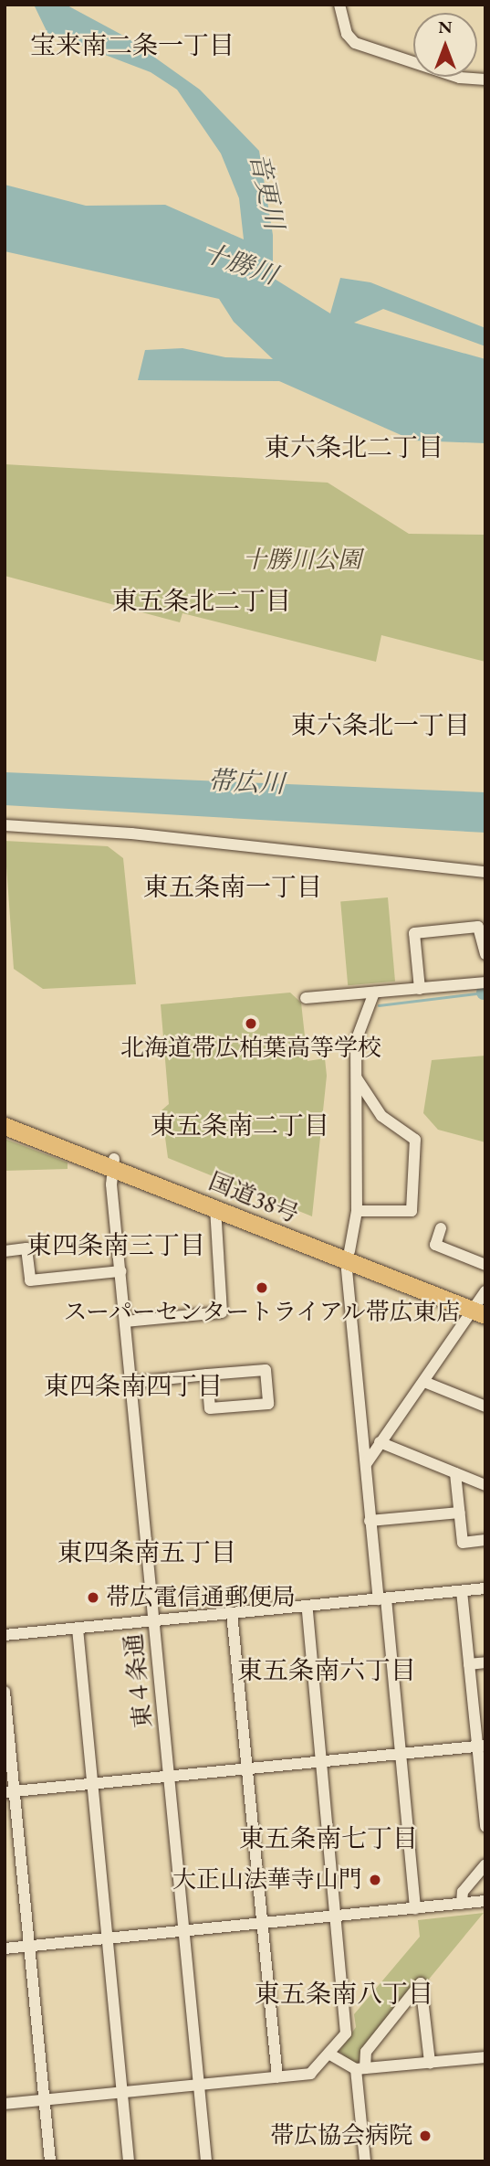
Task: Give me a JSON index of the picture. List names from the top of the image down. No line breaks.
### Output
{"streets":{"highway":["国道38号"],"street":["東４条通"]},"crossings":[["国道38号","東４条通"]],"districts":["宝来南二条一丁目","東六条北二丁目","東五条北二丁目","東六条北一丁目","東五条南一丁目","東五条南二丁目","東四条南三丁目","東四条南四丁目","東四条南五丁目","東五条南六丁目","東五条南七丁目","東五条南八丁目"],"water":["音更川","十勝川","帯広川"],"parks":["十勝川公園"],"places":["北海道帯広柏葉高等学校","スーパーセンタートライアル帯広東店","帯広電信通郵便局","大正山法華寺山門","帯広協会病院"],"north":"top"}
